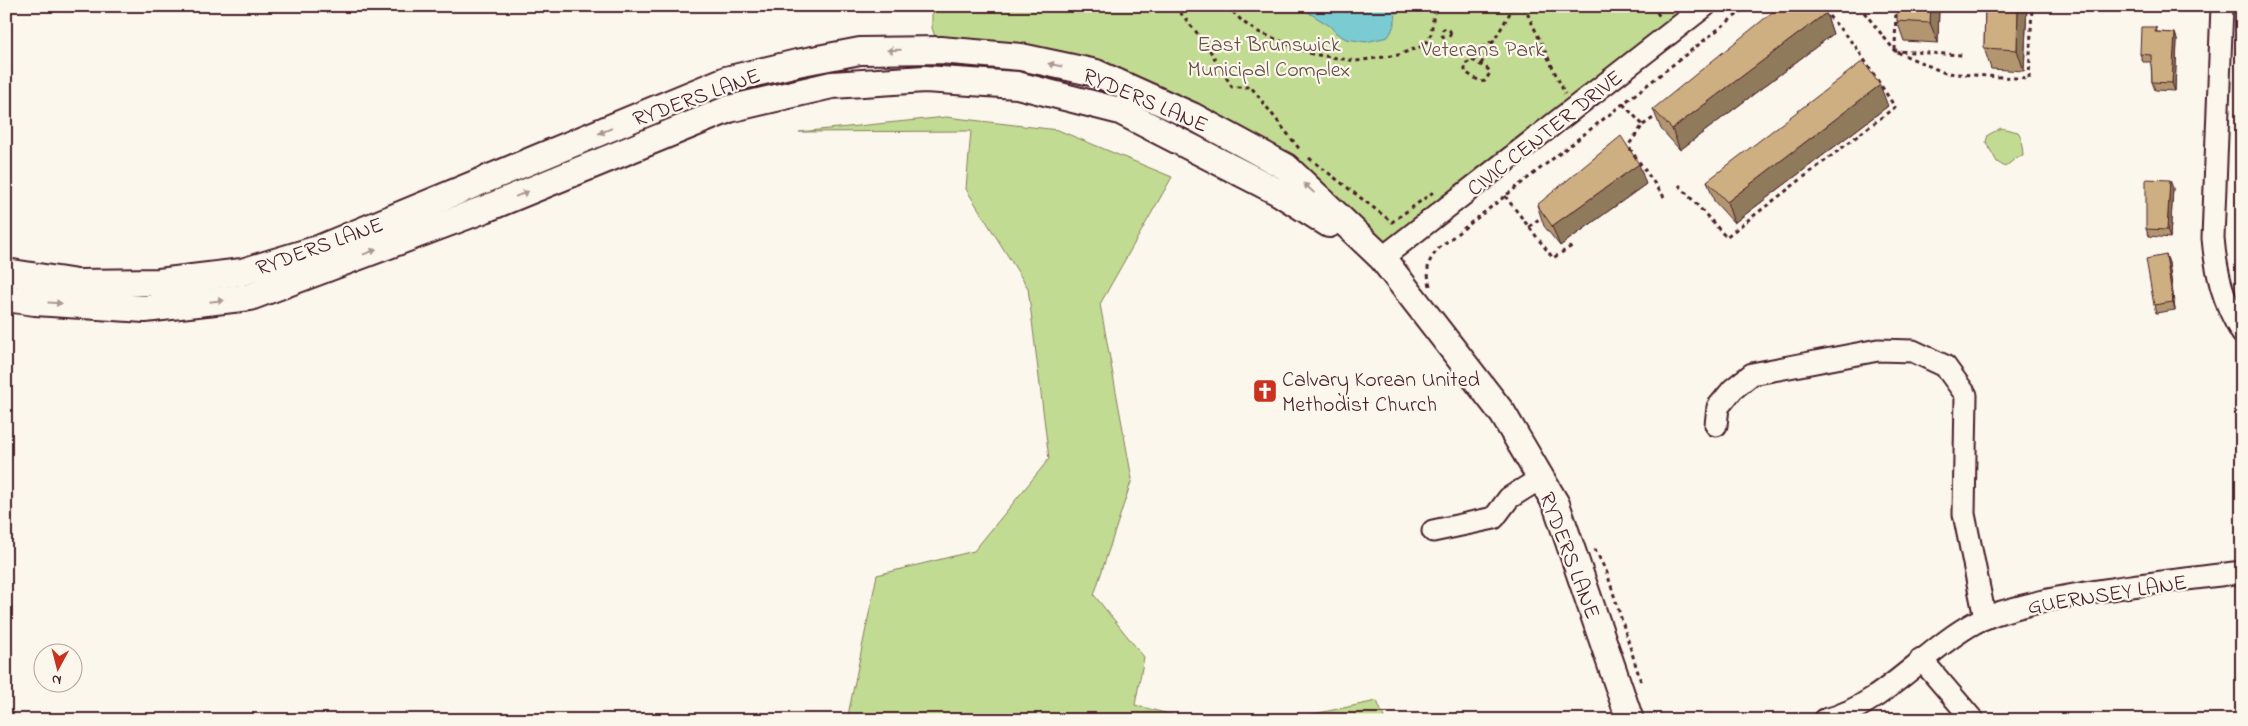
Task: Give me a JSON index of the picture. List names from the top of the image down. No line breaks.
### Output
{"streets":{"main road":["RYDERS LANE"],"street":["CIVIC CENTER DRIVE","GUERNSEY LANE"]},"crossings":[["RYDERS LANE","CIVIC CENTER DRIVE"]],"parks":["East Brunswick Municipal Complex","Veterans Park"],"places":{"church":["Calvary Korean United Methodist Church"]},"north":"bottom"}
